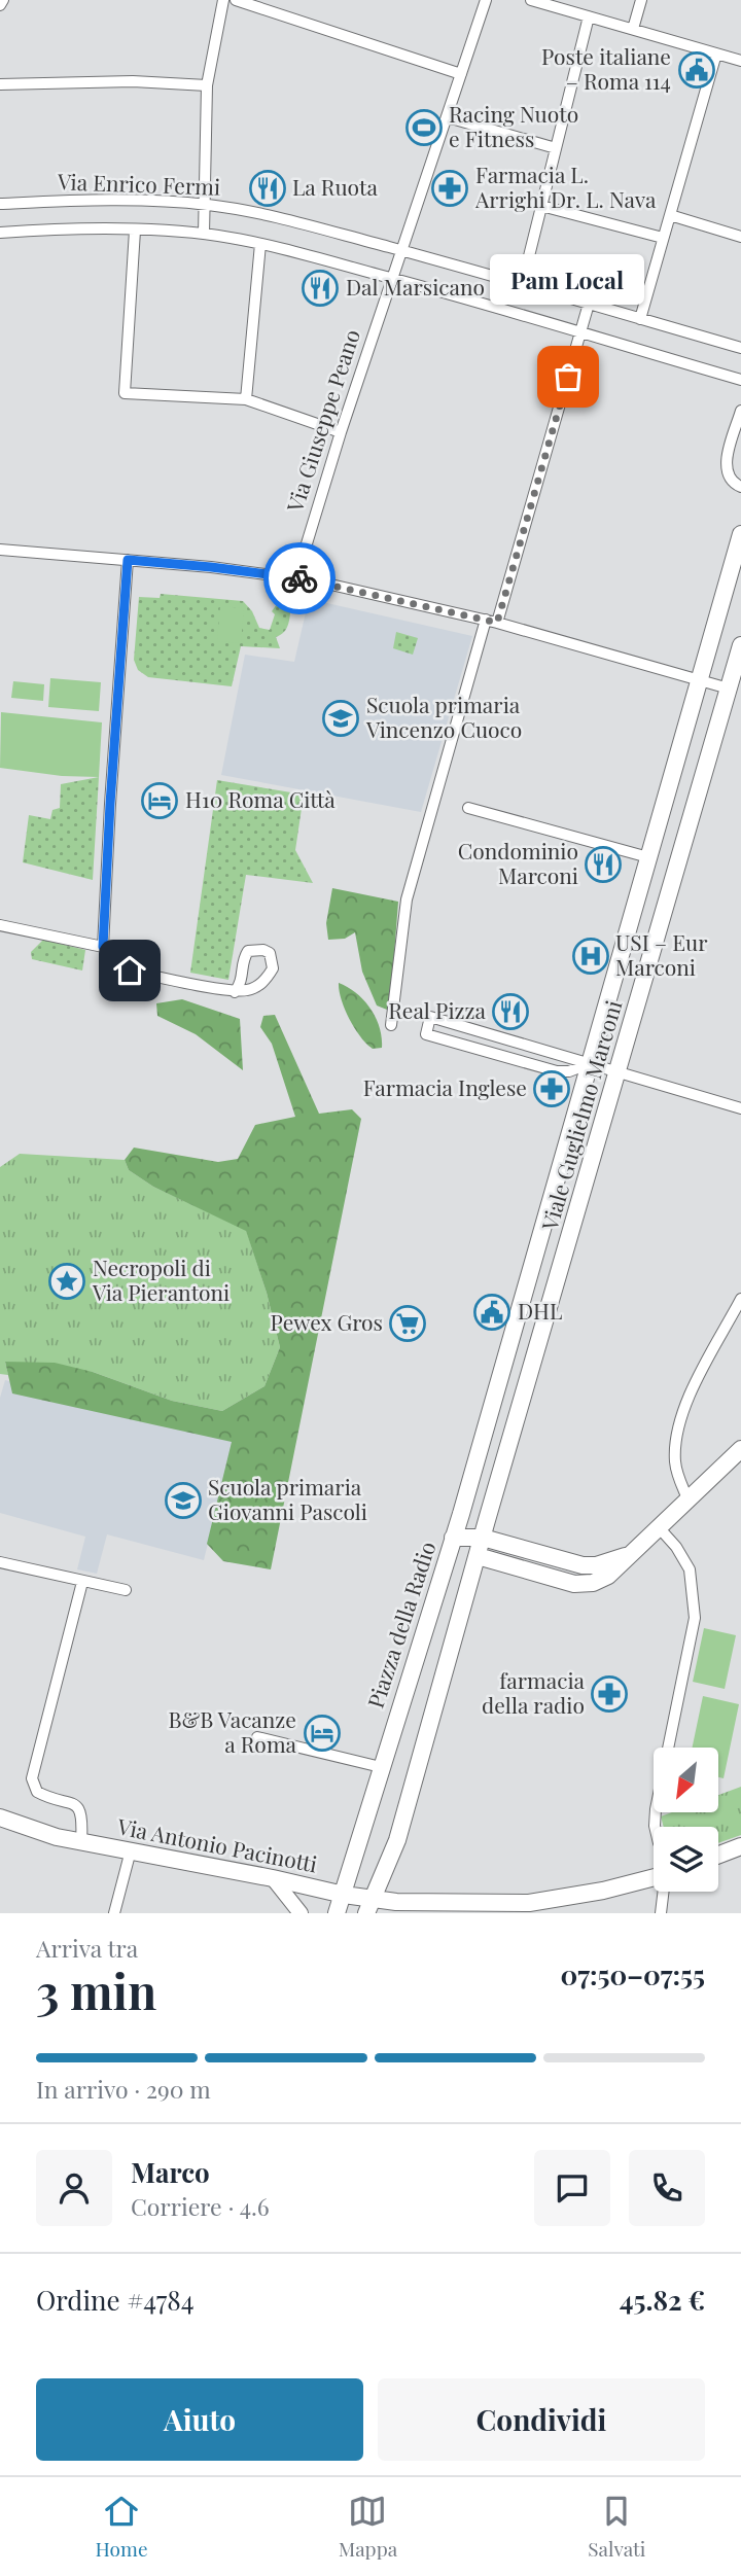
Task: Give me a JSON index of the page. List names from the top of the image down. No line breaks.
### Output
{"streets":{"main road":["Viale Guglielmo Marconi","Piazza della Radio","Via Antonio Pacinotti"],"street":["Via Enrico Fermi","Via Giuseppe Peano"]},"crossings":[["Via Enrico Fermi","Via Giuseppe Peano"],["Viale Guglielmo Marconi","Piazza della Radio"],["Piazza della Radio","Via Antonio Pacinotti"]],"places":{"public building":["Poste italiane – Roma 114","DHL"],"sports":["Racing Nuoto e Fitness"],"restaurant":["La Ruota","Dal Marsicano","Condominio Marconi","Real Pizza"],"pharmacy":["Farmacia L. Arrighi Dr. L. Nava","Farmacia Inglese","farmacia della radio"],"other":["Pam Local"],"school or university":["Scuola primaria Vincenzo Cuoco","Scuola primaria Giovanni Pascoli"],"hotel":["H10 Roma Città","B&B Vacanze a Roma"],"hospital":["USI – Eur Marconi"],"place":["Necropoli di Via Pierantoni"],"supermarket":["Pewex Gros"]},"north":"bottom left","page":{"bubble":"Pam Local","heading":["3 min","Arriva tra","07:50–07:55"],"panel":["Marco","Corriere · 4.6","Ordine #4784","45.82 €"],"bar":"In arrivo · 290 m","buttons":["Aiuto","Condividi"],"tabs":["Home","Mappa","Salvati"]}}
